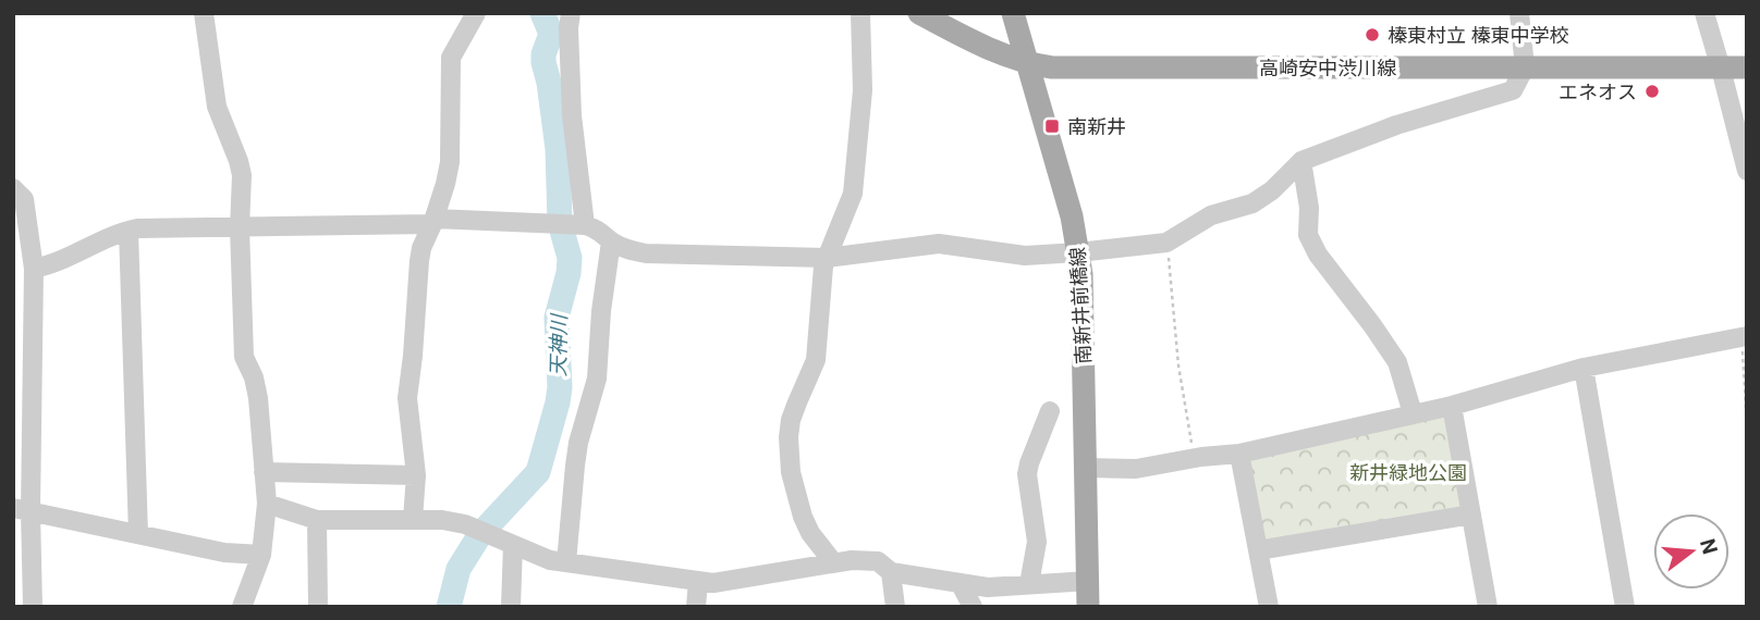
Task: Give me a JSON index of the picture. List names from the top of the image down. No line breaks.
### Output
{"streets":{"main road":["高崎安中渋川線","南新井前橋線"]},"crossings":[["高崎安中渋川線","南新井前橋線"]],"water":["天神川"],"parks":["新井緑地公園"],"places":{"other":["榛東村立 榛東中学校","エネオス"],"transit":["南新井"]},"north":"right"}
